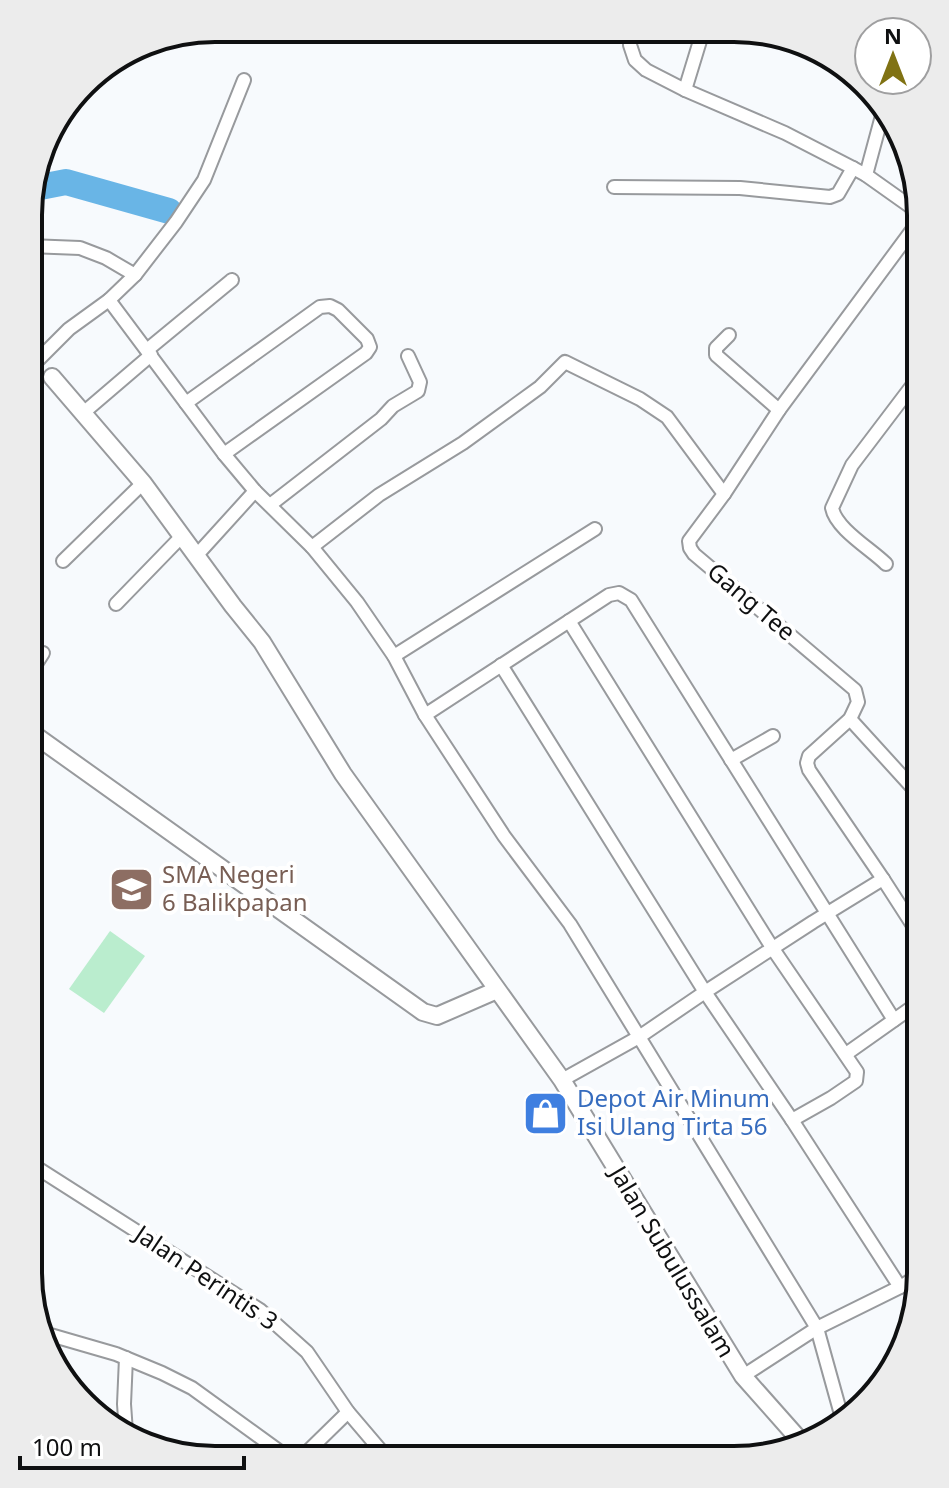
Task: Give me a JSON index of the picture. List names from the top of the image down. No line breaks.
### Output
{"streets":{"street":["Gang Tee","Jalan Subulussalam","Jalan Perintis 3"]},"places":{"school or university":["SMA Negeri 6 Balikpapan"],"shop":["Depot Air Minum Isi Ulang Tirta 56"]},"scale_bar":"100 m","north":"top"}
